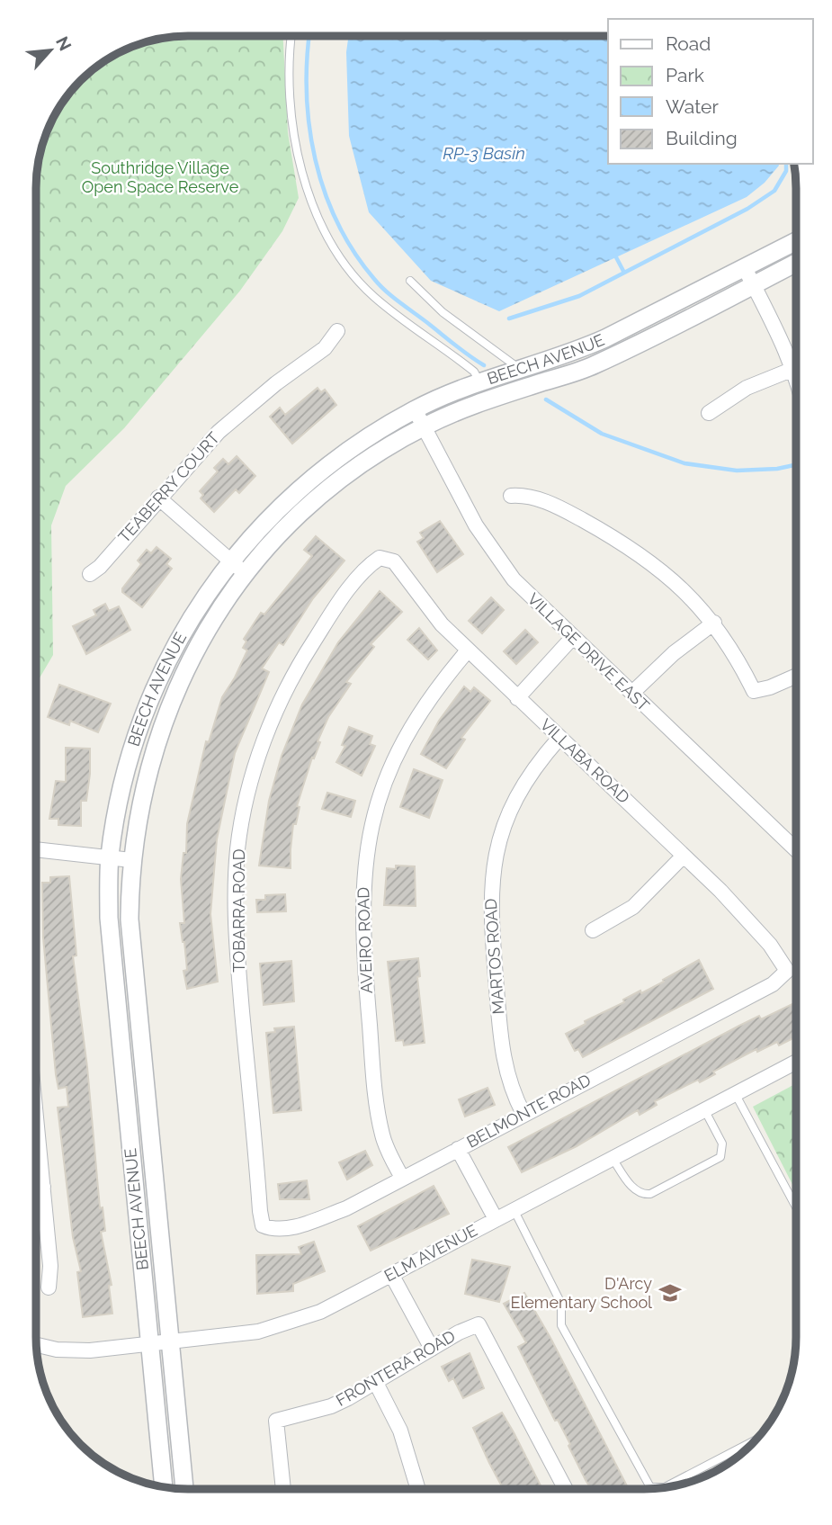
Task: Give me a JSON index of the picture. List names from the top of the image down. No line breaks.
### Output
{"streets":{"street":["BEECH AVENUE","TEABERRY COURT","VILLAGE DRIVE EAST","VILLABA ROAD","TOBARRA ROAD","AVEIRO ROAD","MARTOS ROAD","BELMONTE ROAD","ELM AVENUE","FRONTERA ROAD"]},"crossings":[["BEECH AVENUE","VILLAGE DRIVE EAST"],["BEECH AVENUE","ELM AVENUE"],["VILLABA ROAD","TOBARRA ROAD"],["VILLABA ROAD","AVEIRO ROAD"],["VILLABA ROAD","MARTOS ROAD"],["VILLABA ROAD","BELMONTE ROAD"],["TOBARRA ROAD","BELMONTE ROAD"],["AVEIRO ROAD","BELMONTE ROAD"],["MARTOS ROAD","BELMONTE ROAD"]],"water":["RP-3 Basin"],"parks":["Southridge Village Open Space Reserve"],"places":{"school or university":["D'Arcy Elementary School"]},"legend":["Road","Park","Water","Building"],"north":"top right"}
